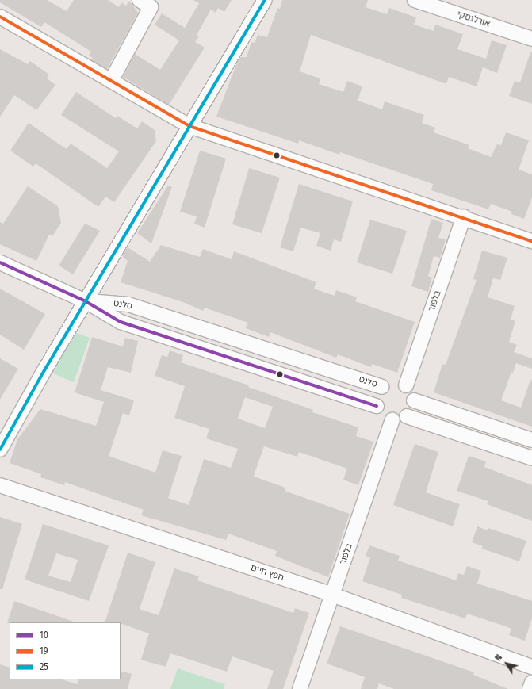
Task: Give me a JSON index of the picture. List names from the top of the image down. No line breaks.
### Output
{"streets":{"street":["אורלנסקי","בלפור","סלנט","חפץ חיים"]},"crossings":[["בלפור","סלנט"],["בלפור","חפץ חיים"]],"lines":["transit line 25","transit line 19","transit line 10"],"legend":["10","19","25"],"north":"top left"}
